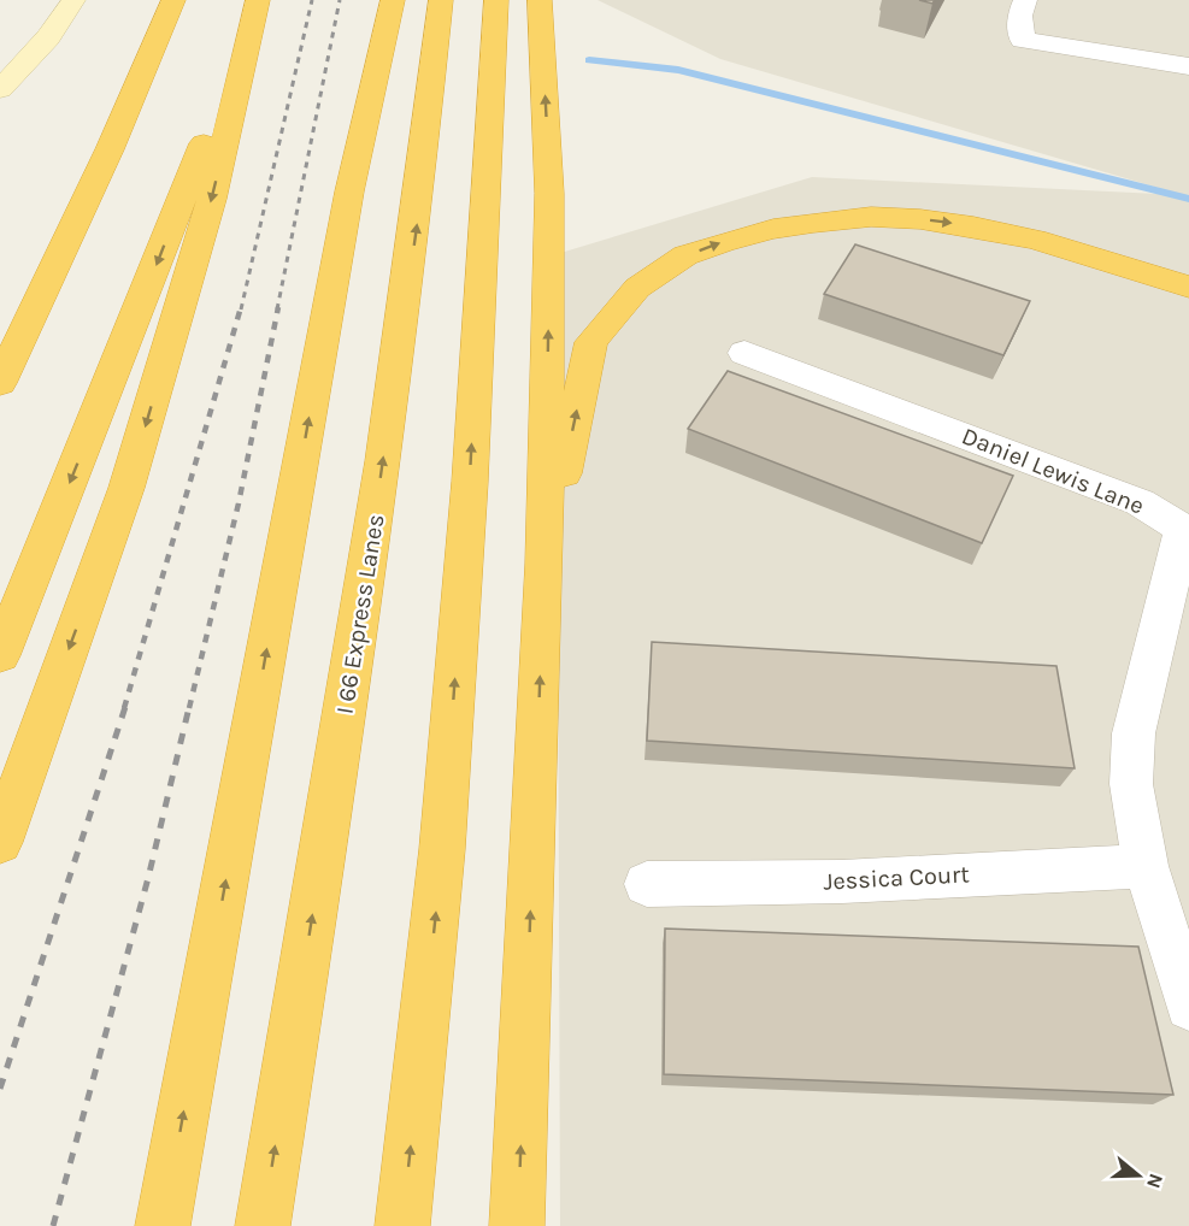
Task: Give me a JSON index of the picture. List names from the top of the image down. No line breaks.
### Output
{"streets":{"highway":["I 66 Express Lanes"],"street":["Daniel Lewis Lane","Jessica Court"]},"crossings":[["Daniel Lewis Lane","Jessica Court"]],"north":"right"}
